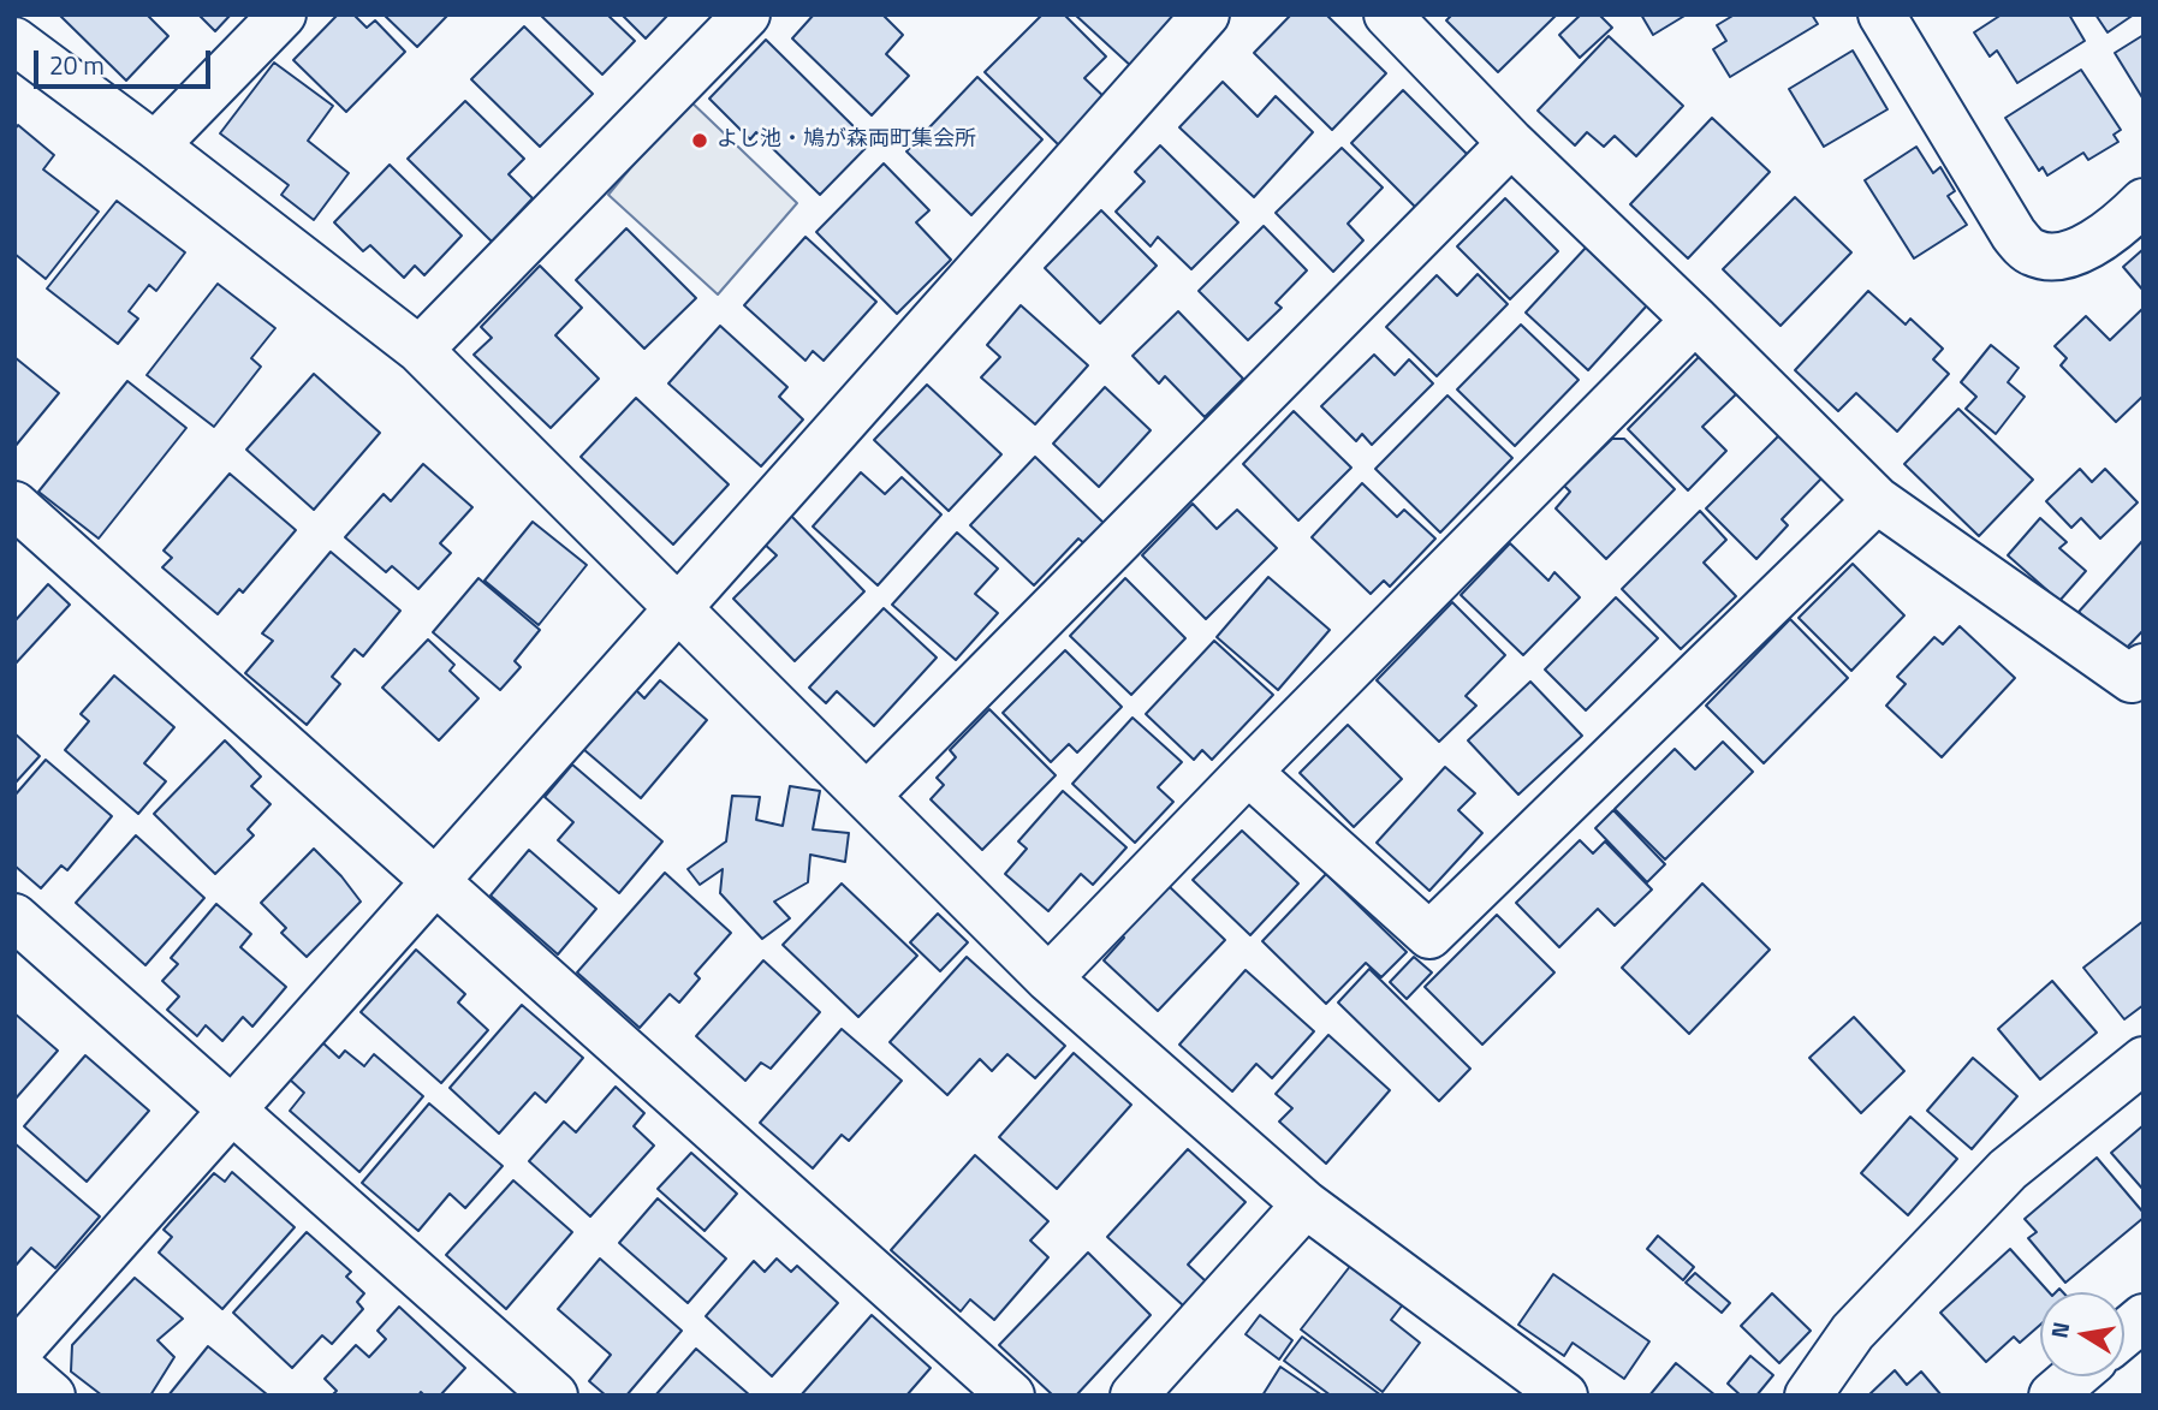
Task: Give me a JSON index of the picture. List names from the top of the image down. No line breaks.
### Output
{"places":["よし池・鳩が森両町集会所"],"scale_bar":"20 m","north":"left"}
